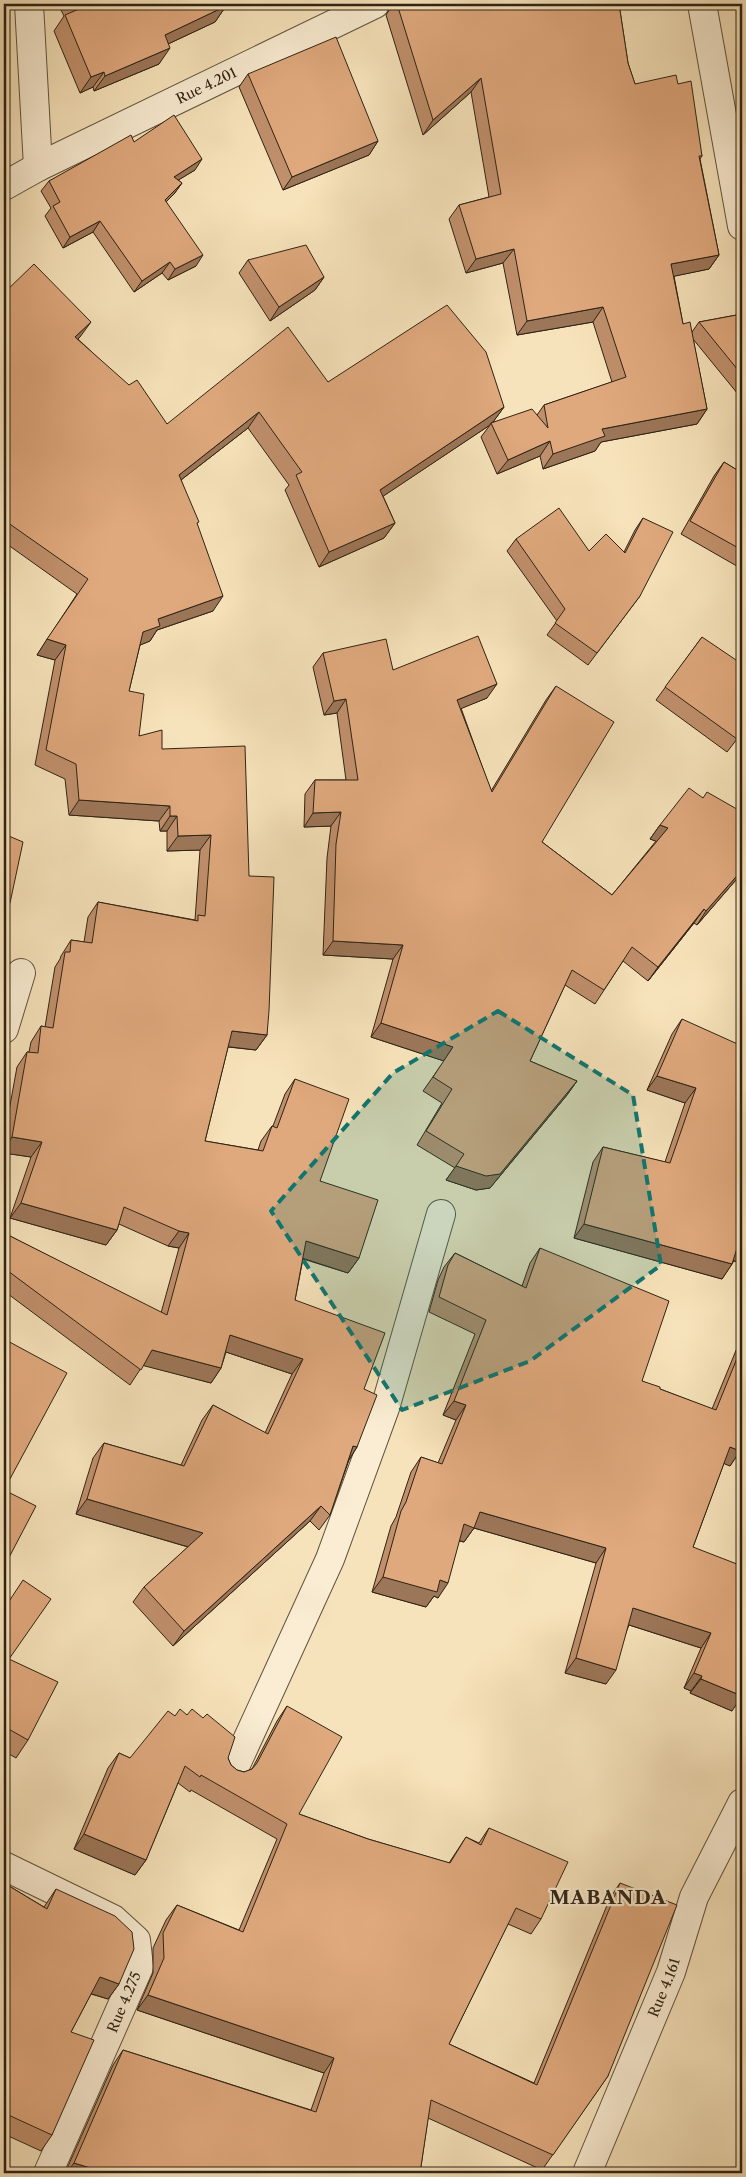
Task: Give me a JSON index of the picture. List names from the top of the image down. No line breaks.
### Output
{"streets":{"street":["Rue 4.201","Rue 4.161","Rue 4.275"]},"districts":["MABANDA"]}
